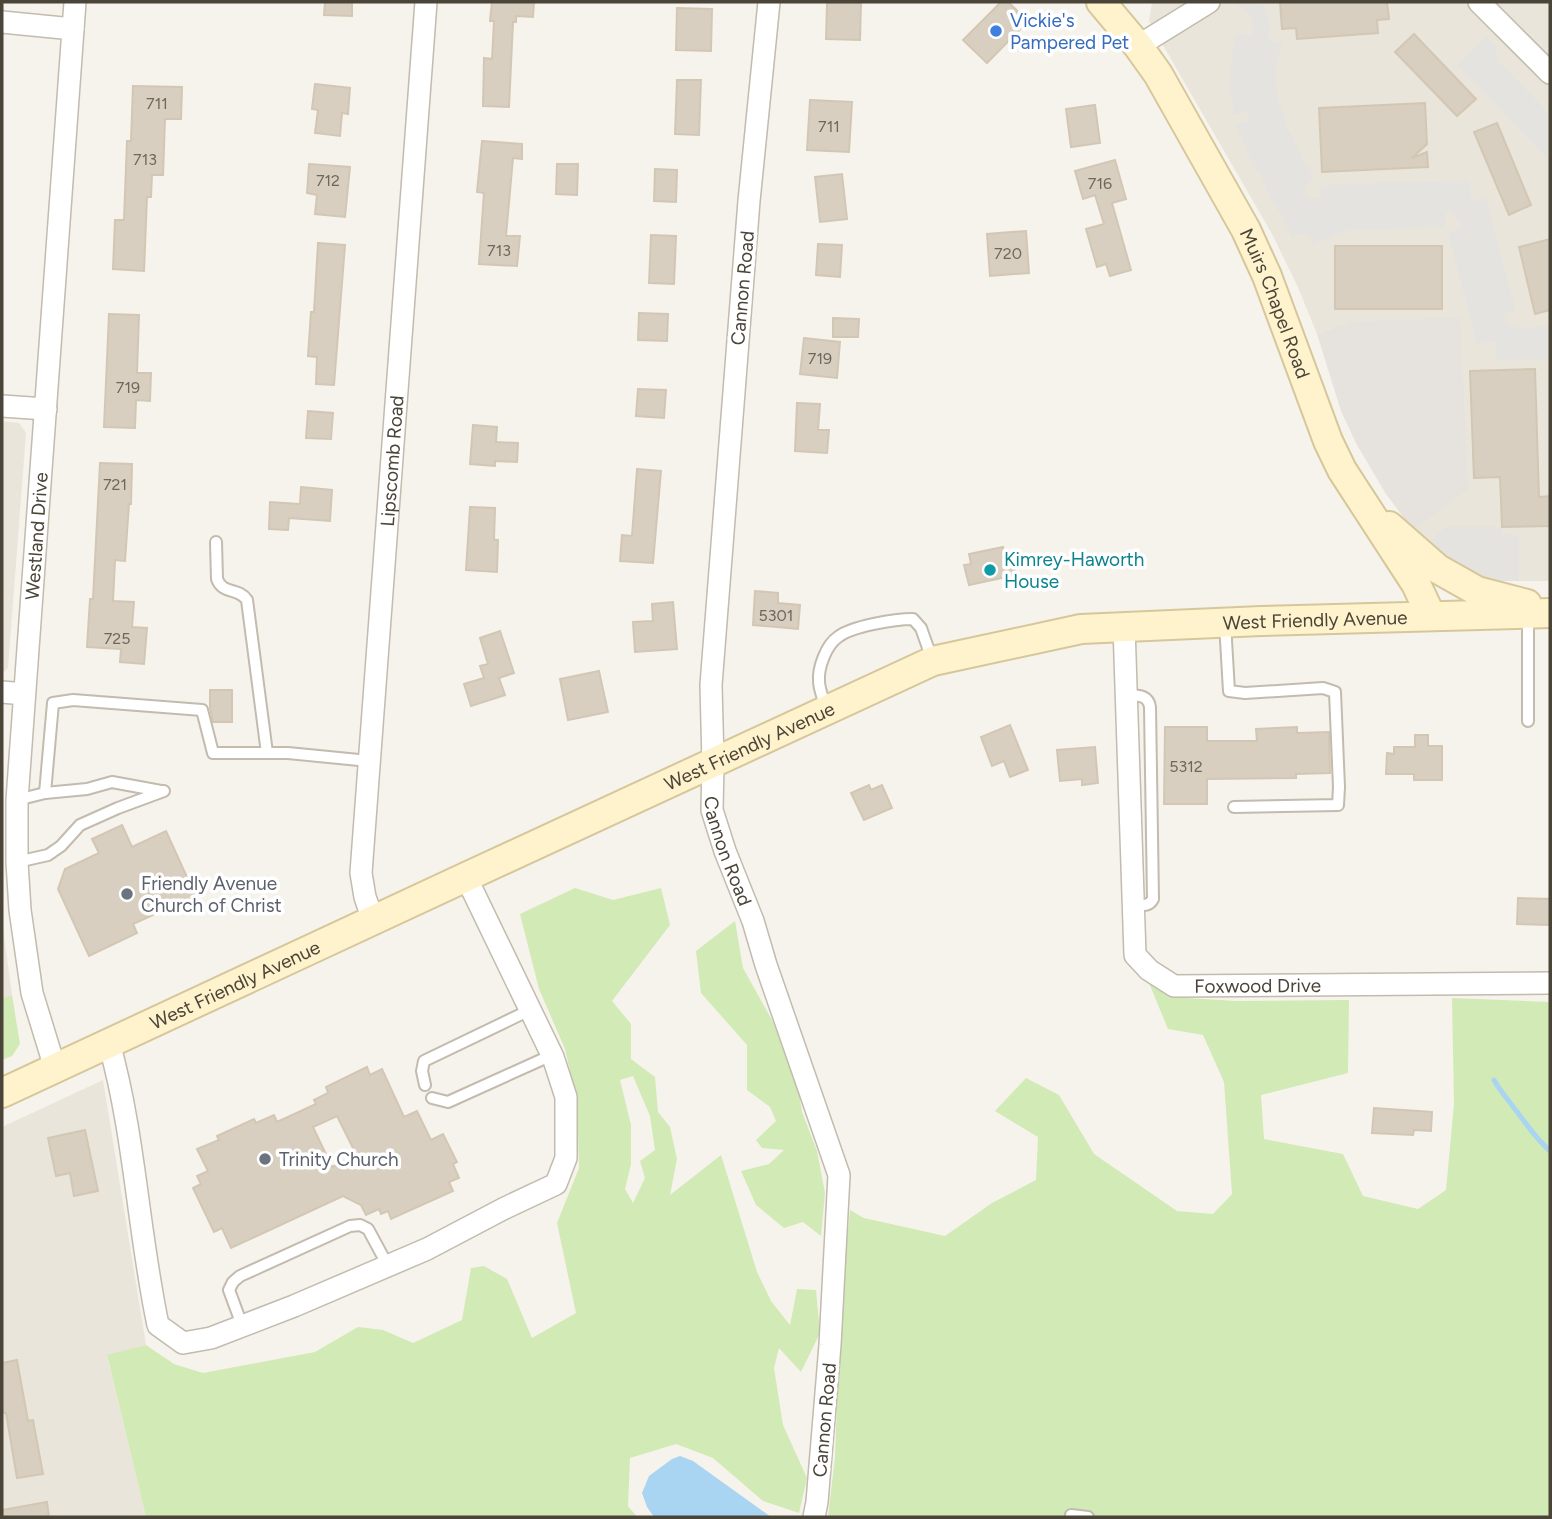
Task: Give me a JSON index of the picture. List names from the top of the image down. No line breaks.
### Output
{"streets":{"main road":["Muirs Chapel Road","West Friendly Avenue"],"street":["Cannon Road","Lipscomb Road","Westland Drive","Foxwood Drive"]},"crossings":[["Cannon Road","West Friendly Avenue"],["Muirs Chapel Road","West Friendly Avenue"],["Lipscomb Road","West Friendly Avenue"],["Westland Drive","West Friendly Avenue"],["West Friendly Avenue","Foxwood Drive"]],"places":["Vickie's Pampered Pet","Kimrey-Haworth House","Friendly Avenue Church of Christ","Trinity Church"],"house_numbers":["711","711","713","712","716","713","720","719","719","721","5301","725","5312"]}
